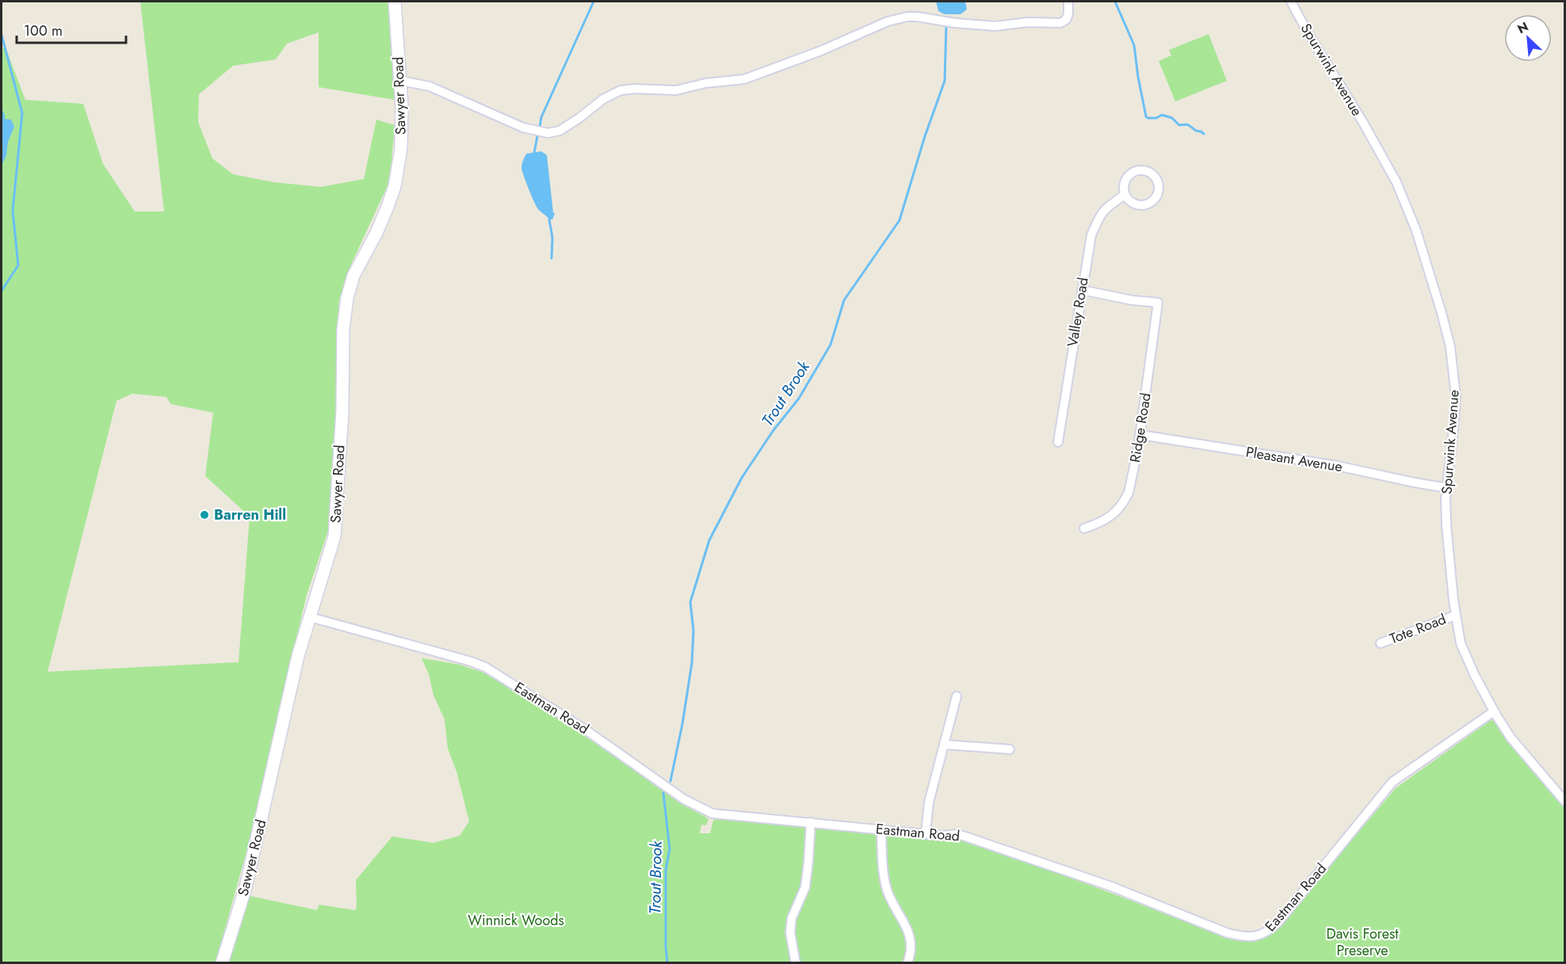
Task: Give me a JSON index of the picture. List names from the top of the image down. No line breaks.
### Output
{"streets":{"street":["Spurwink Avenue","Sawyer Road","Valley Road","Ridge Road","Pleasant Avenue","Tote Road","Eastman Road"]},"crossings":[["Spurwink Avenue","Pleasant Avenue"],["Spurwink Avenue","Tote Road"],["Spurwink Avenue","Eastman Road"],["Sawyer Road","Eastman Road"],["Valley Road","Ridge Road"],["Ridge Road","Pleasant Avenue"]],"water":["Trout Brook"],"parks":["Winnick Woods","Davis Forest Preserve"],"places":["Barren Hill"],"scale_bar":"100 m","north":"top left"}
